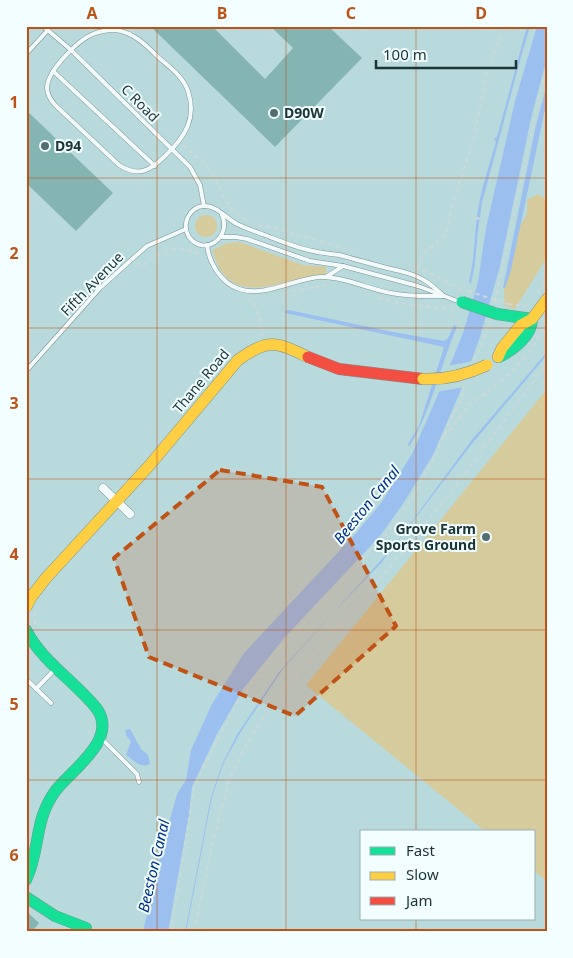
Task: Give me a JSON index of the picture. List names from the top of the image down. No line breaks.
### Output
{"streets":{"street":["Thane Road"],"lane":["C Road","Fifth Avenue"]},"crossings":[["C Road","Fifth Avenue"]],"water":["Beeston Canal"],"places":["D90W","D94","Grove Farm Sports Ground"],"legend":["Fast","Slow","Jam"],"scale_bar":"100 m","grid":{"columns":["A","B","C","D"],"rows":["1","2","3","4","5","6"]}}
